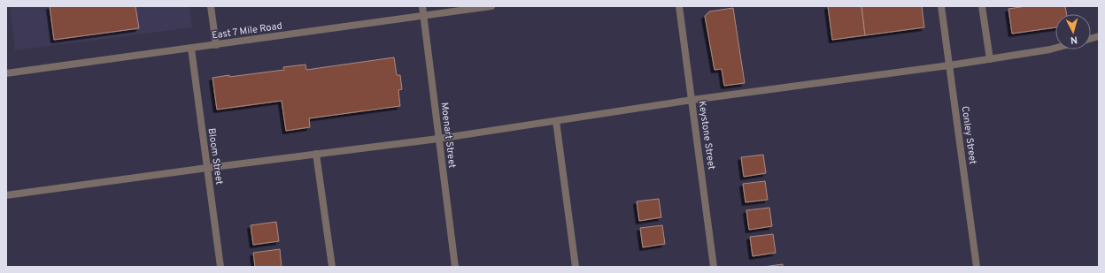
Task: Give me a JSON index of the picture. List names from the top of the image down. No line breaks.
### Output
{"streets":{"street":["East 7 Mile Road","Moenart Street","Keystone Street","Conley Street","Bloom Street"]},"crossings":[["East 7 Mile Road","Moenart Street"],["East 7 Mile Road","Bloom Street"]],"north":"bottom"}
